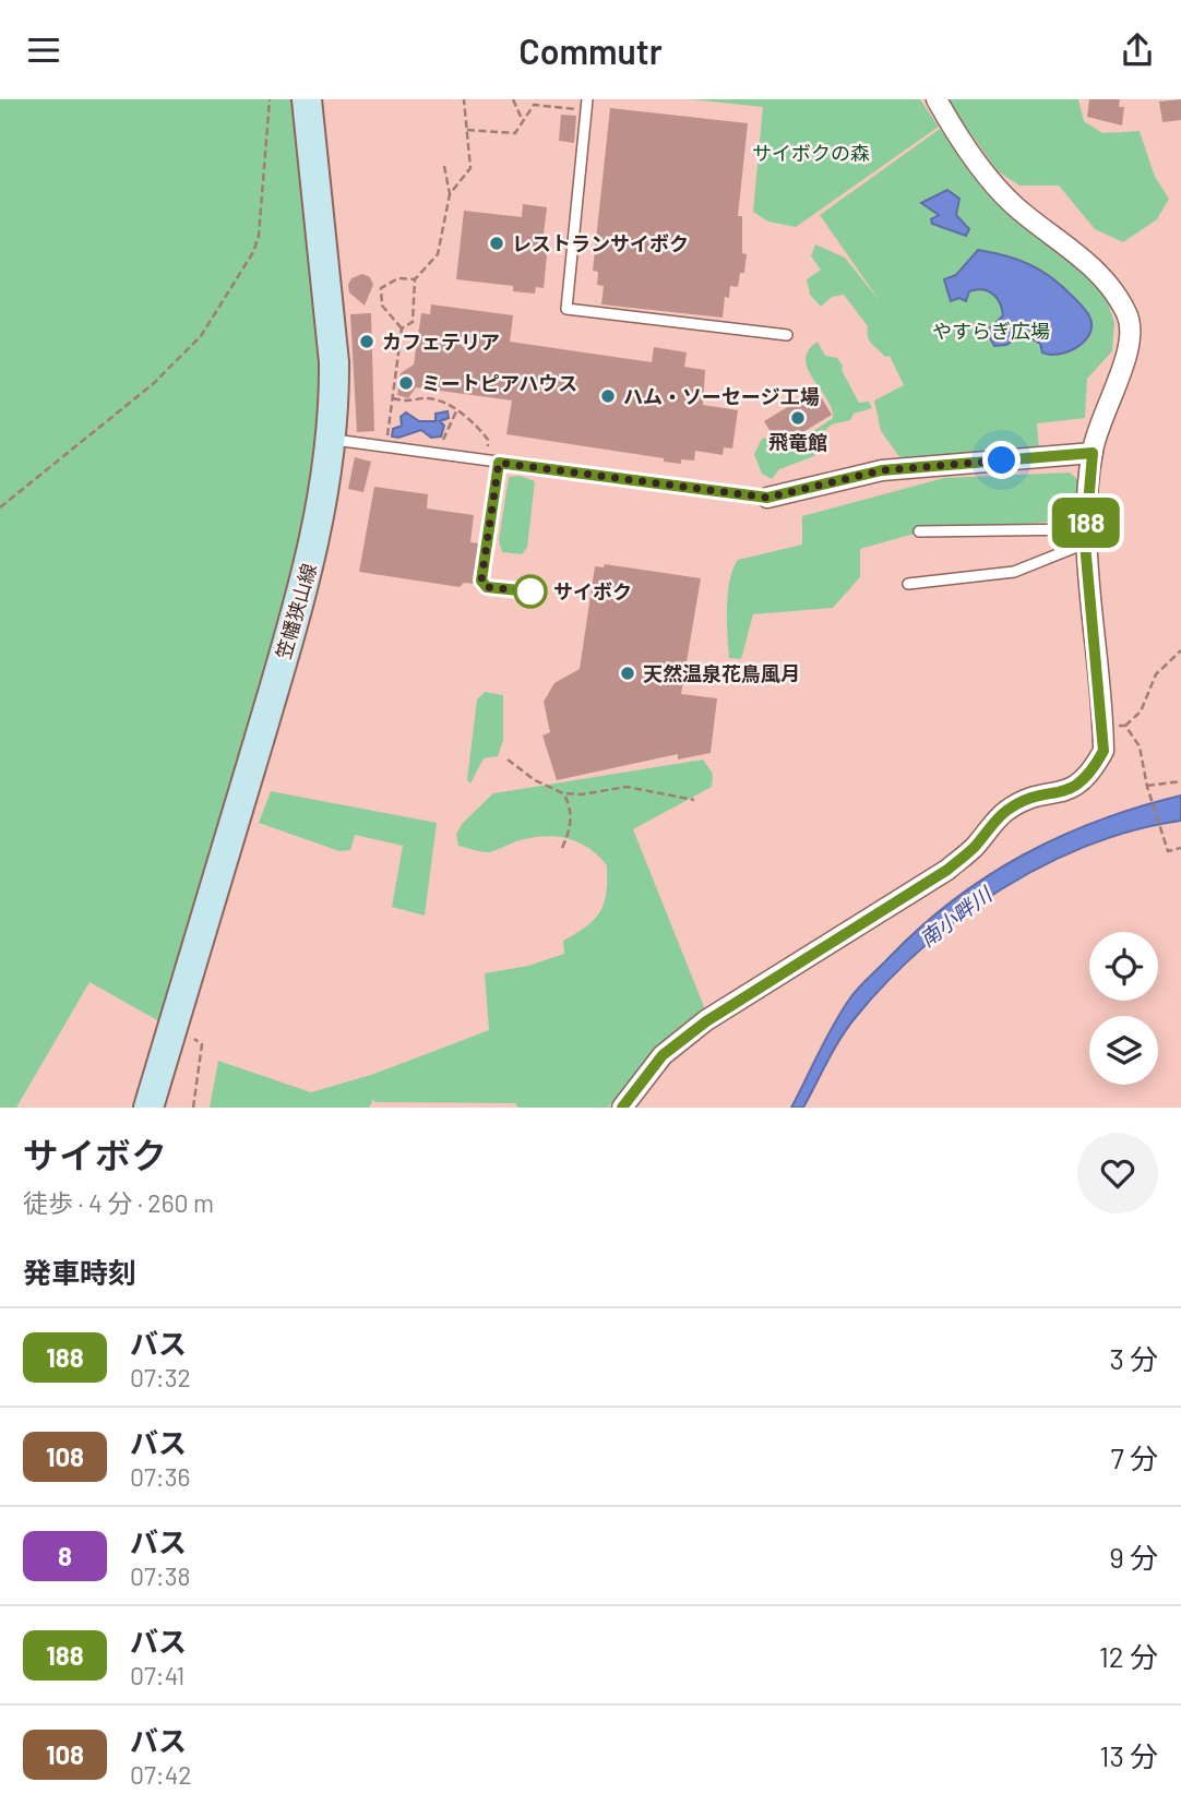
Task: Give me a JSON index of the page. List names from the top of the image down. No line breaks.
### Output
{"streets":{"main road":["笠幡狭山線"]},"water":["南小畔川"],"parks":["サイボクの森","やすらぎ広場"],"places":["レストランサイボク","カフェテリア","ミートピアハウス","ハム・ソーセージ工場","飛竜館","サイボク","天然温泉花鳥風月"],"lines":["bus line 188"],"page":{"header":"Commutr","on_map":"188","heading":[["サイボク","徒歩 · 4 分 · 260 m"],"発車時刻"],"list":[{"mark":"188","name":"バス","note":"07:32","value":"3 分"},{"mark":"108","name":"バス","note":"07:36","value":"7 分"},{"mark":"8","name":"バス","note":"07:38","value":"9 分"},{"mark":"188","name":"バス","note":"07:41","value":"12 分"},{"mark":"108","name":"バス","note":"07:42","value":"13 分"}]}}
